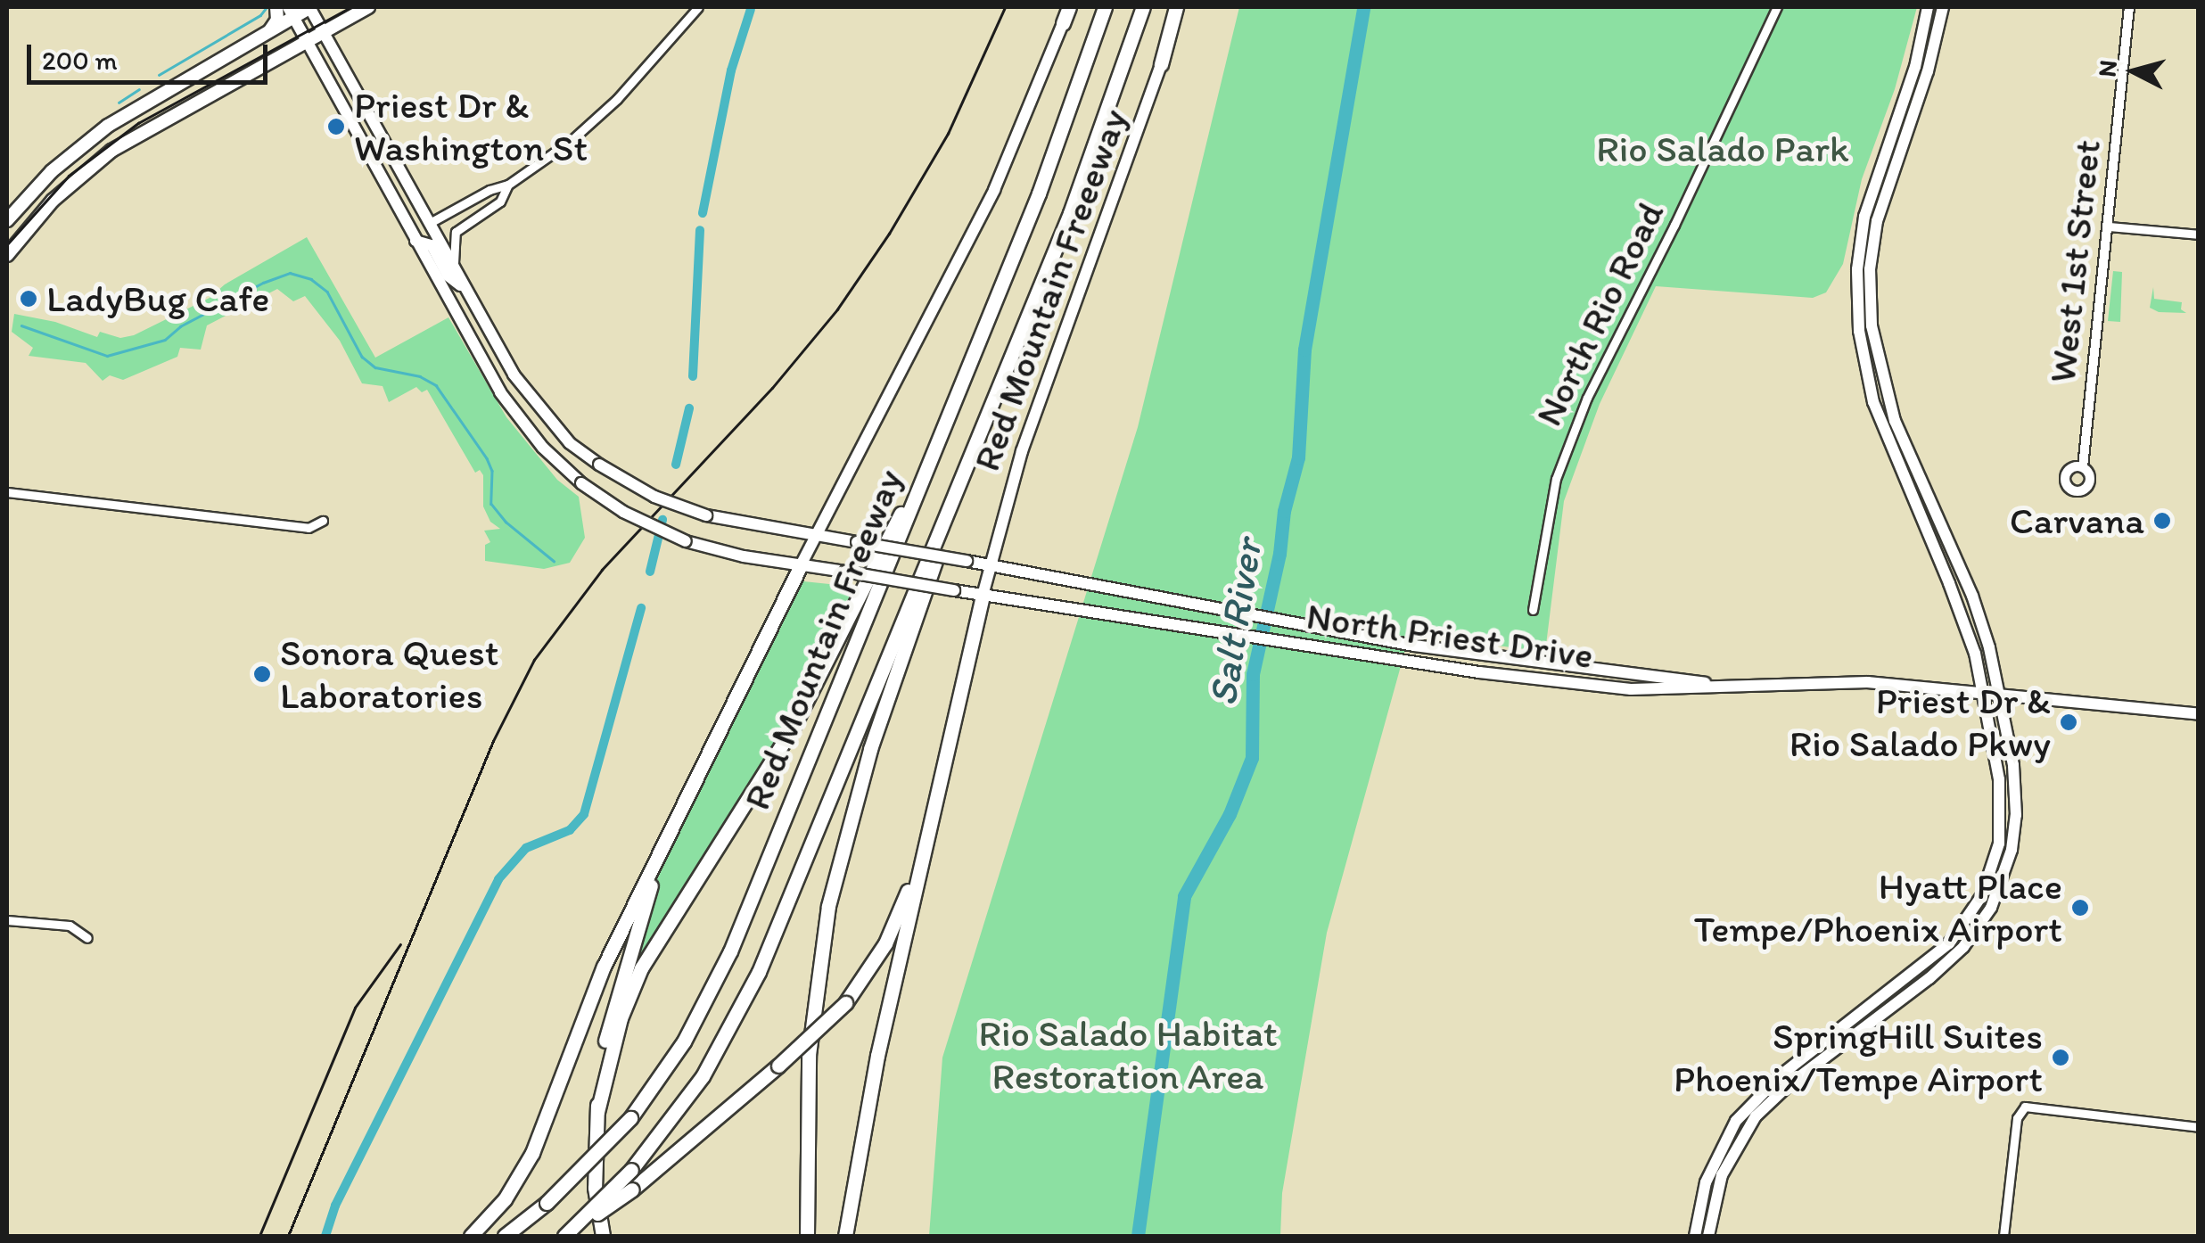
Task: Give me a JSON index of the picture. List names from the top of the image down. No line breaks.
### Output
{"streets":{"highway":["Red Mountain Freeway"],"main road":["Red Mountain Freeeway","North Priest Drive"],"street":["West 1st Street","North Rio Road"]},"crossings":[["Red Mountain Freeeway","North Priest Drive"]],"water":["Salt River"],"parks":["Rio Salado Park","Rio Salado Habitat Restoration Area"],"places":["Priest Dr & Washington St","LadyBug Cafe","Carvana","Sonora Quest Laboratories","Priest Dr & Rio Salado Pkwy","Hyatt Place Tempe/Phoenix Airport","SpringHill Suites Phoenix/Tempe Airport"],"scale_bar":"200 m","north":"left"}
